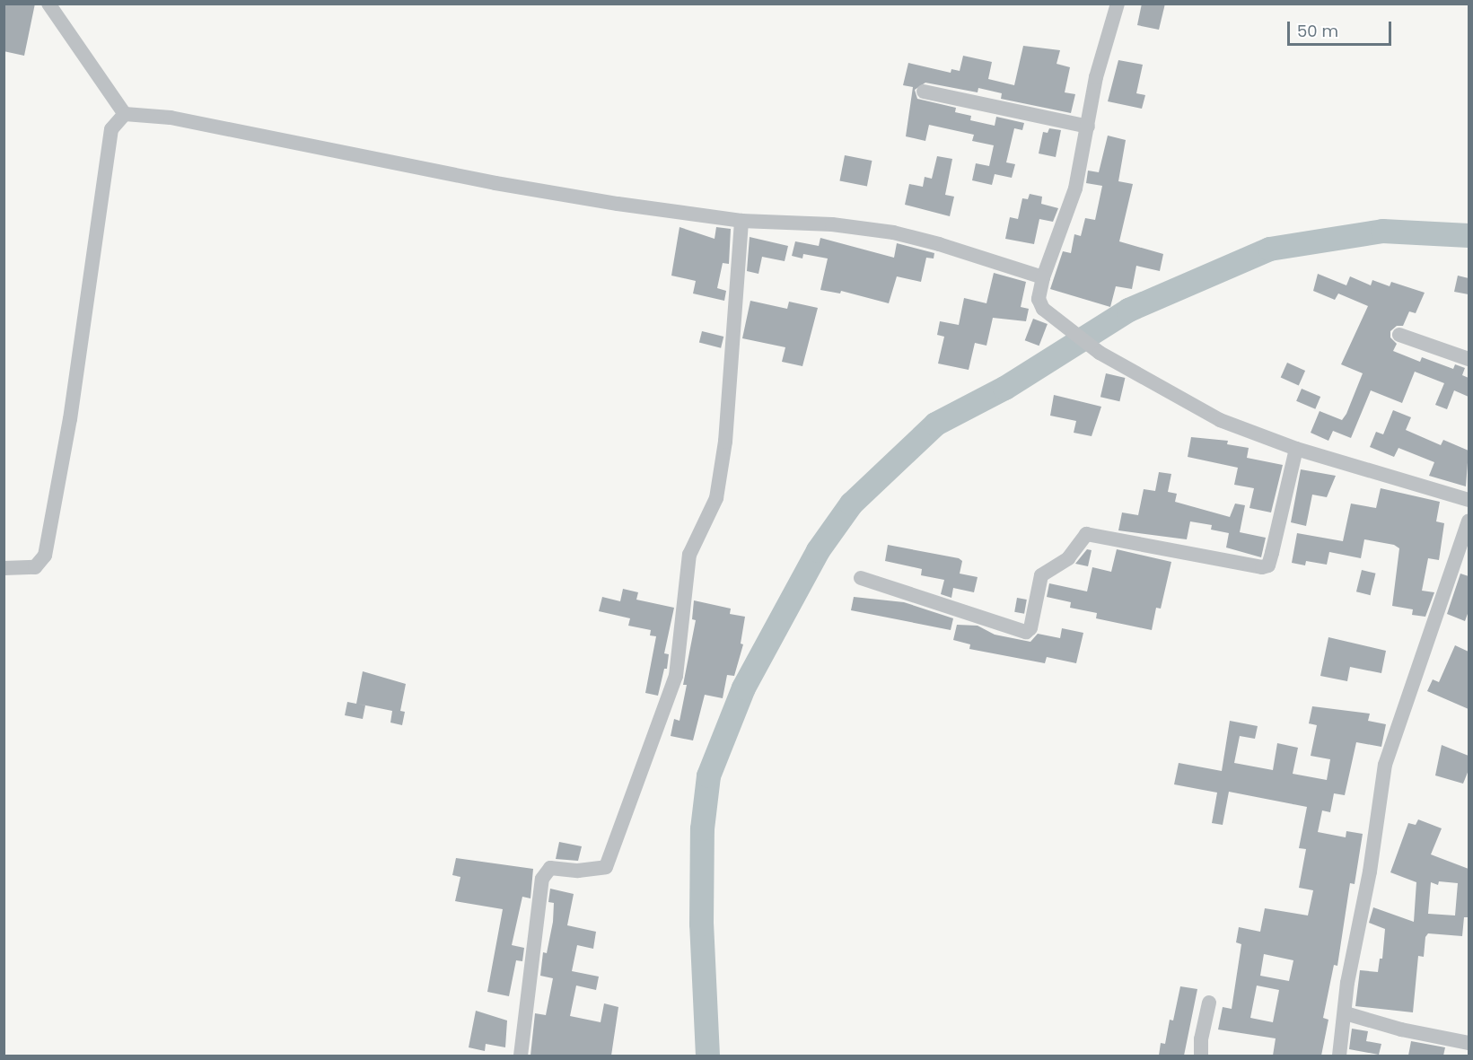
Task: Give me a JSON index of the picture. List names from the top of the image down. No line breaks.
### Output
{"scale_bar":"50 m"}
